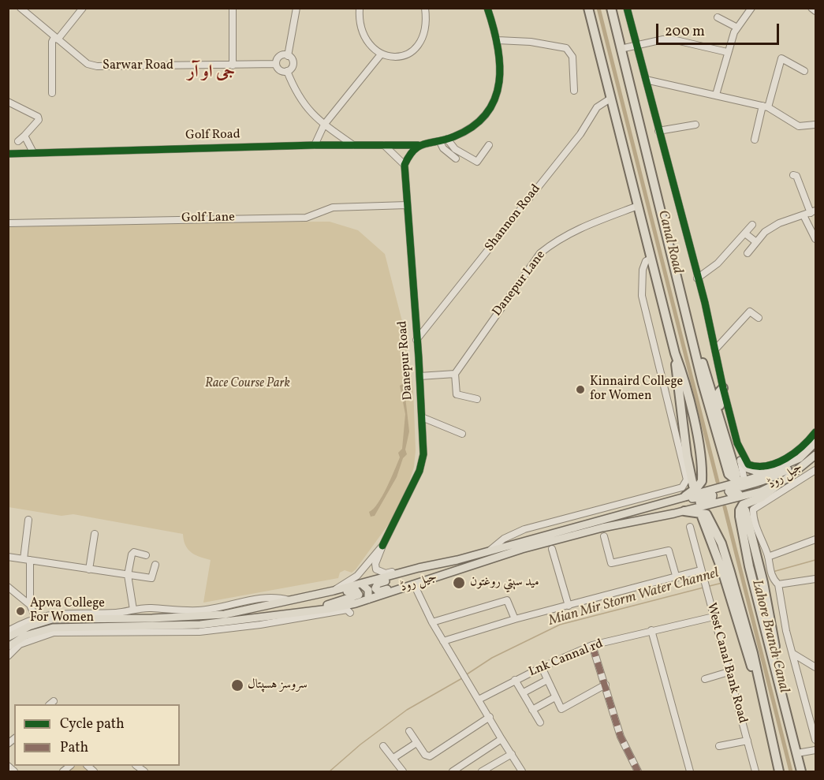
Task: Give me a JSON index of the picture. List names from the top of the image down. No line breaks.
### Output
{"streets":{"main road":["جیل روڈ"],"street":["Sarwar Road","Golf Road","Golf Lane","Shannon Road","Danepur Lane","Danepur Road","Lnk Cannal rd","West Canal Bank Road"]},"crossings":[["Golf Lane","Danepur Road"],["Shannon Road","Danepur Road"],["Danepur Road","جیل روڈ"],["Lnk Cannal rd","West Canal Bank Road"]],"districts":["جی او آر"],"water":["Canal Road","Mian Mir Storm Water Channel","Lahore Branch Canal"],"parks":["Race Course Park"],"places":["Kinnaird College for Women","مید سېټي روغتون","Apwa College For Women","سروسز ہسپتال"],"legend":["Cycle path","Path"],"scale_bar":"200 m"}
